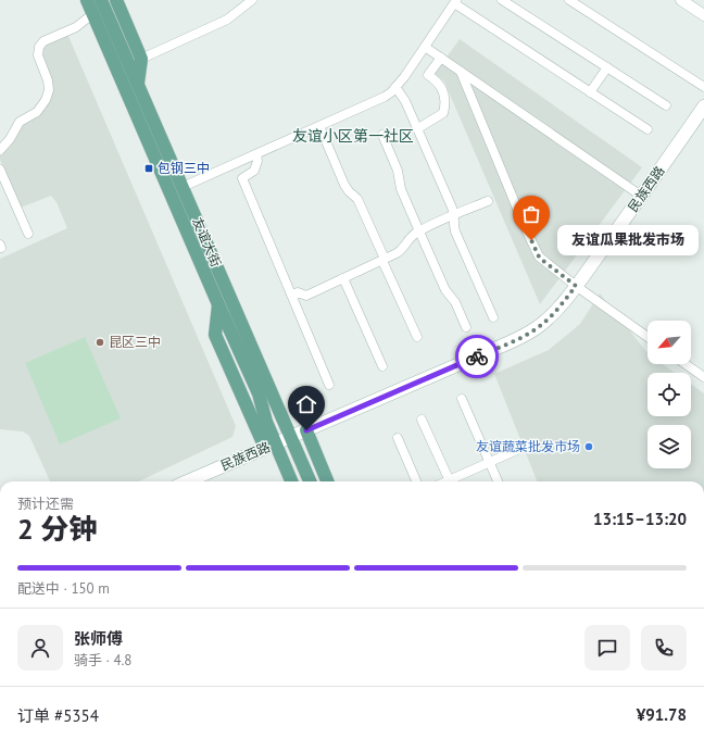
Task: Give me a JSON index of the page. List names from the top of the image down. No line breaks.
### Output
{"streets":{"main road":["民族西路","友谊大街"]},"crossings":[["民族西路","友谊大街"]],"districts":["友谊小区第一社区"],"places":{"transit":["包钢三中"],"other":["友谊瓜果批发市场","昆区三中","友谊蔬菜批发市场"]},"north":"bottom left","page":{"bubble":"友谊瓜果批发市场","heading":["2 分钟","预计还需","13:15–13:20"],"panel":["张师傅","骑手 · 4.8","订单 #5354","¥91.78"],"bar":"配送中 · 150 m"}}
